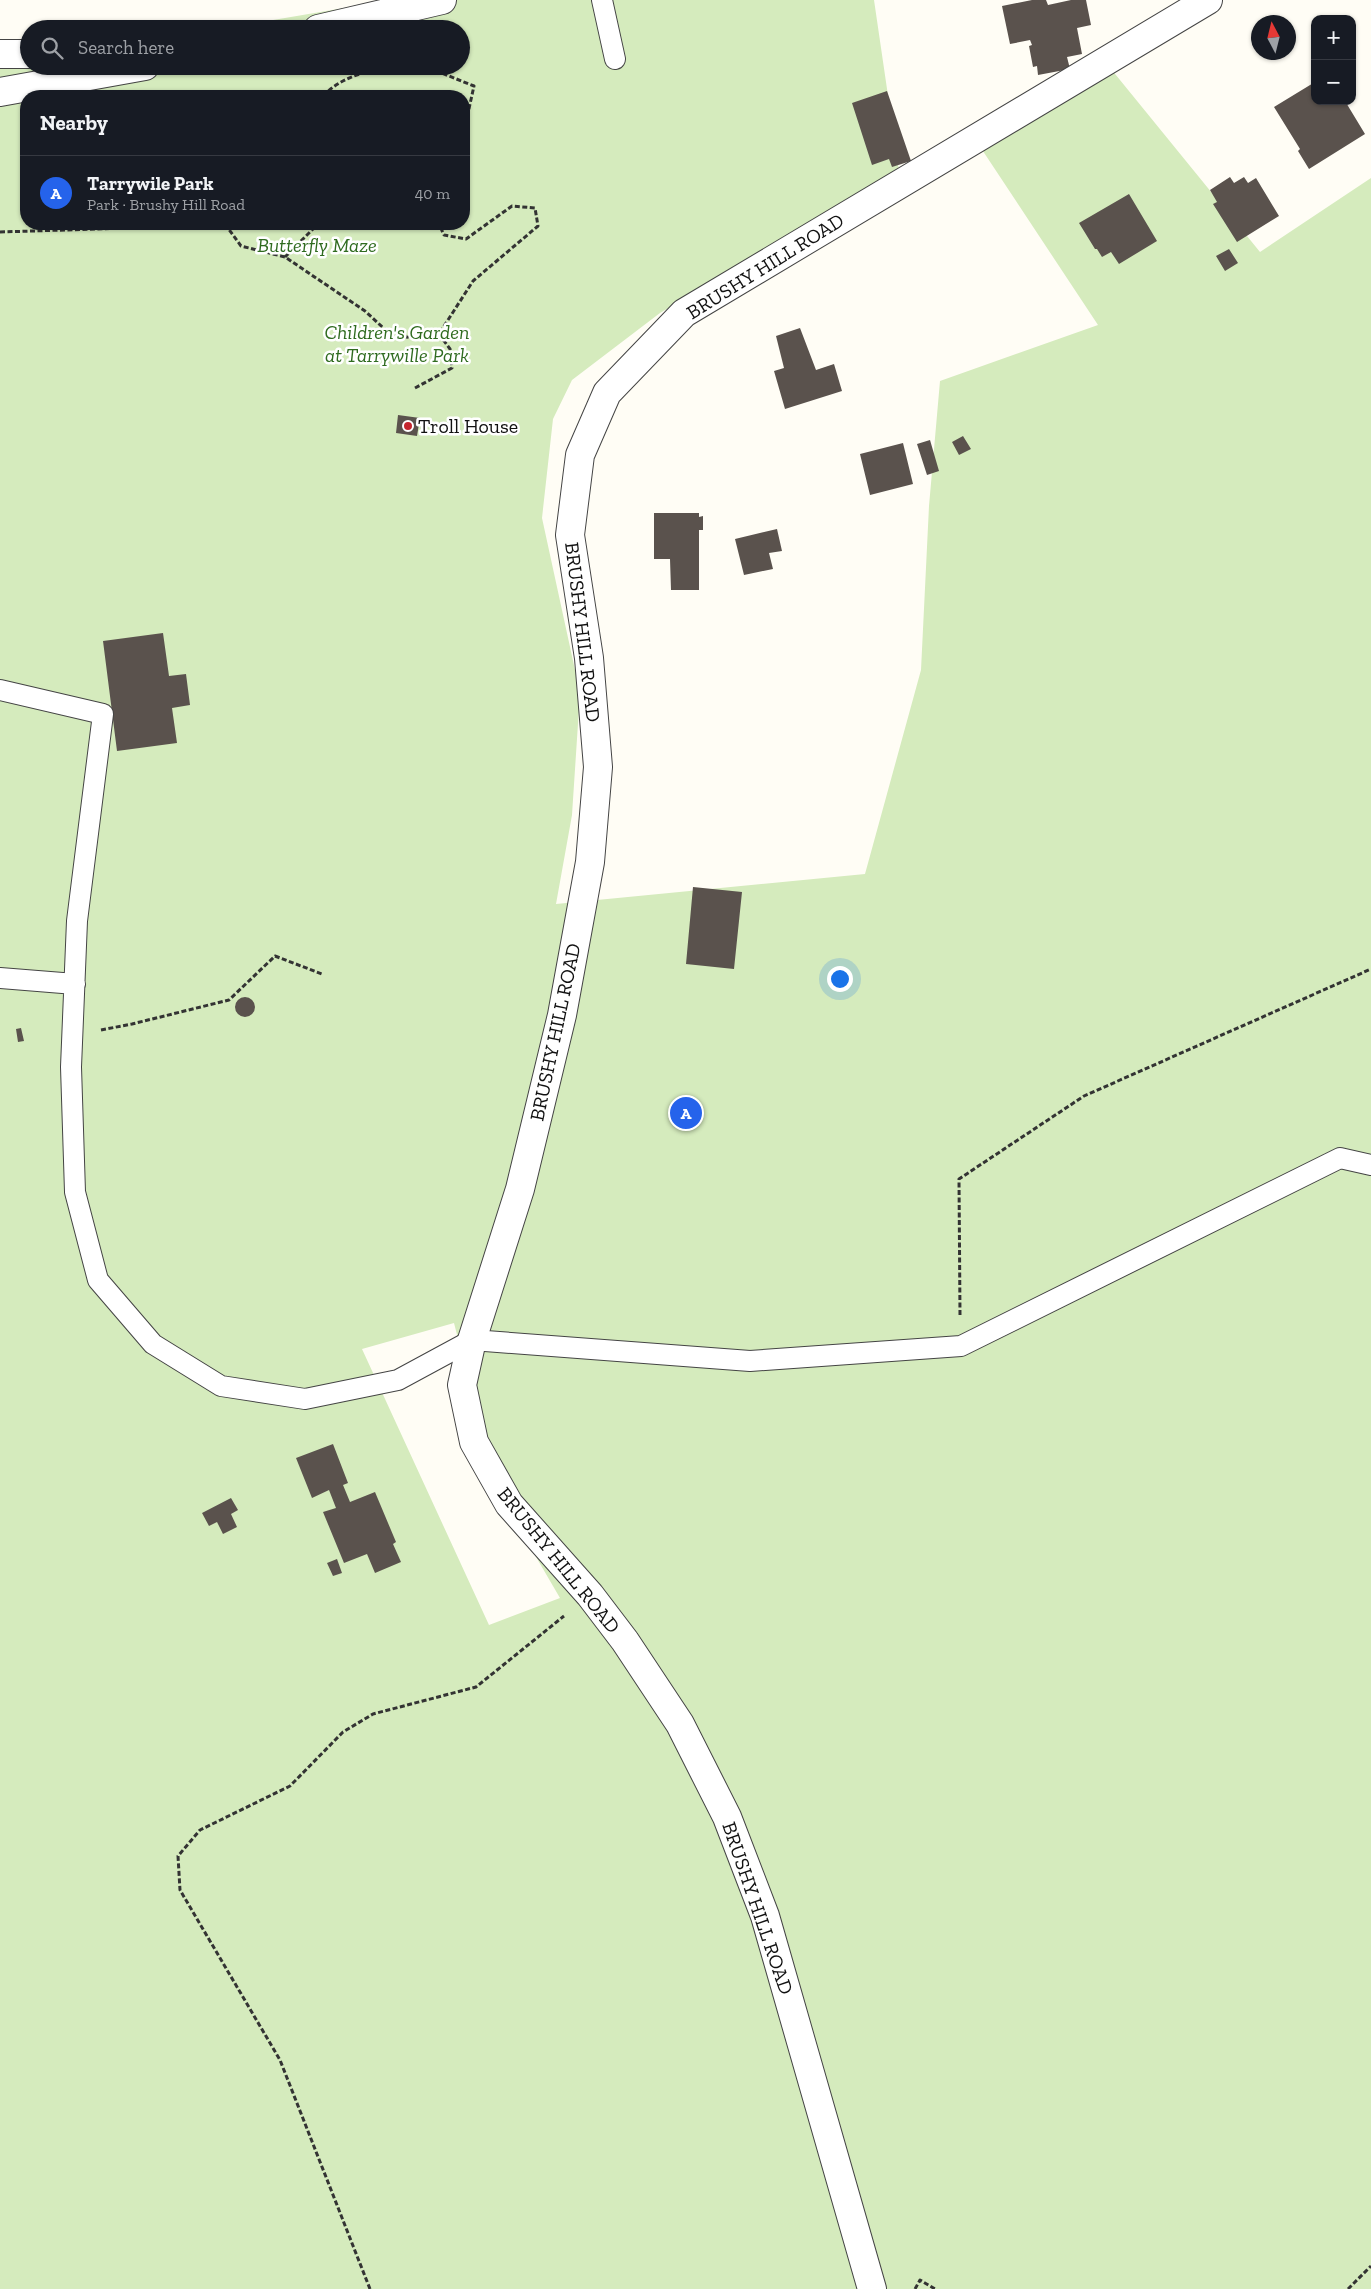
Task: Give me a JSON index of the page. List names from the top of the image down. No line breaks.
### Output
{"streets":{"street":["BRUSHY HILL ROAD"]},"parks":["Butterfly Maze","Children's Garden at Tarrywille Park"],"places":["Troll House"],"north":"top","page":{"map_buttons":["+","−"],"search":"Search here","heading":"Nearby","list":[{"mark":"A","name":"Tarrywile Park","note":"Park · Brushy Hill Road","value":"40 m"}],"pins":"A"}}
